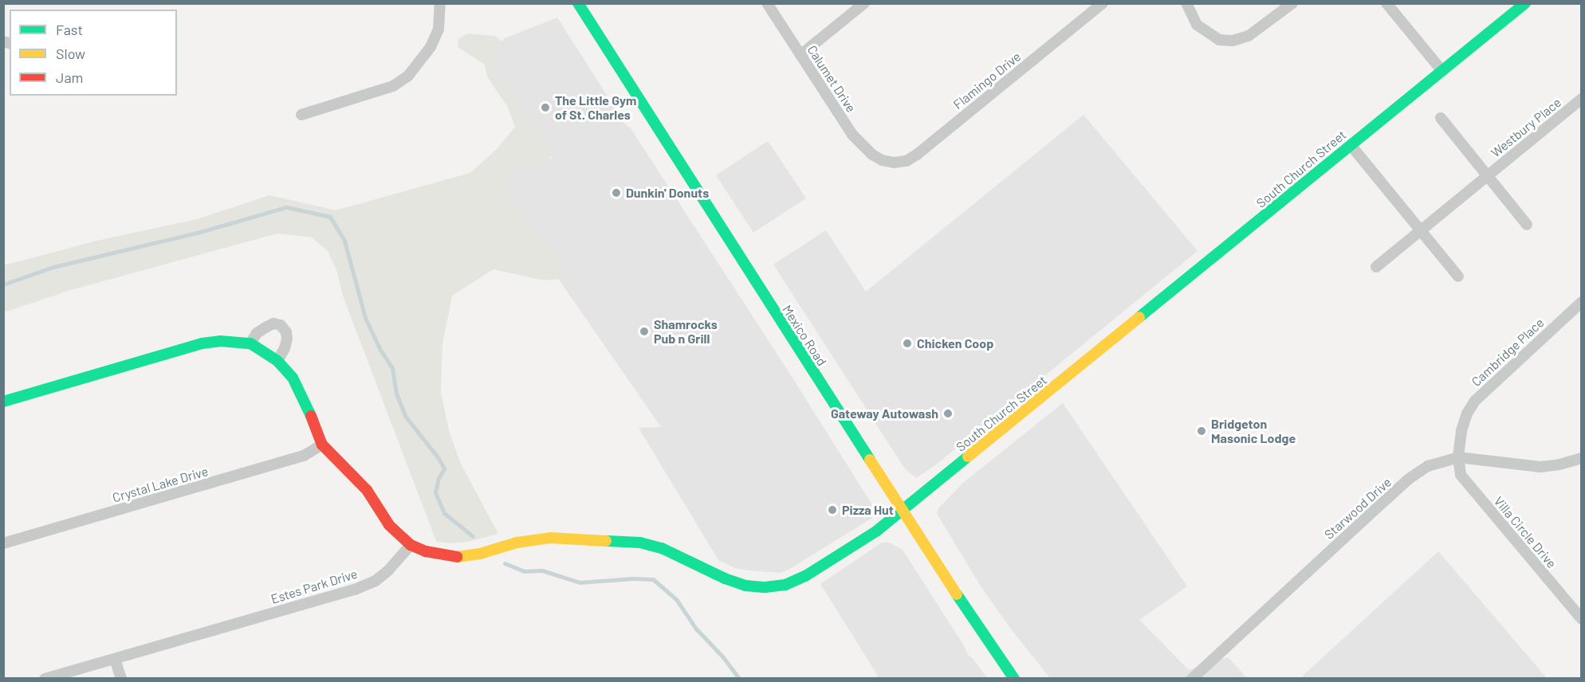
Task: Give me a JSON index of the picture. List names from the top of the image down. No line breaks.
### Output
{"streets":{"street":["Calumet Drive","Flamingo Drive","Westbury Place","South Church Street","Mexico Road","Cambridge Place","Crystal Lake Drive","Starwood Drive","Villa Circle Drive","Estes Park Drive"]},"crossings":[["Calumet Drive","Flamingo Drive"],["South Church Street","Mexico Road"],["South Church Street","Estes Park Drive"],["Cambridge Place","Starwood Drive"],["Cambridge Place","Villa Circle Drive"],["Starwood Drive","Villa Circle Drive"]],"places":["The Little Gym of St. Charles","Dunkin' Donuts","Shamrocks Pub n Grill","Chicken Coop","Gateway Autowash","Bridgeton Masonic Lodge","Pizza Hut"],"legend":["Fast","Slow","Jam"]}
